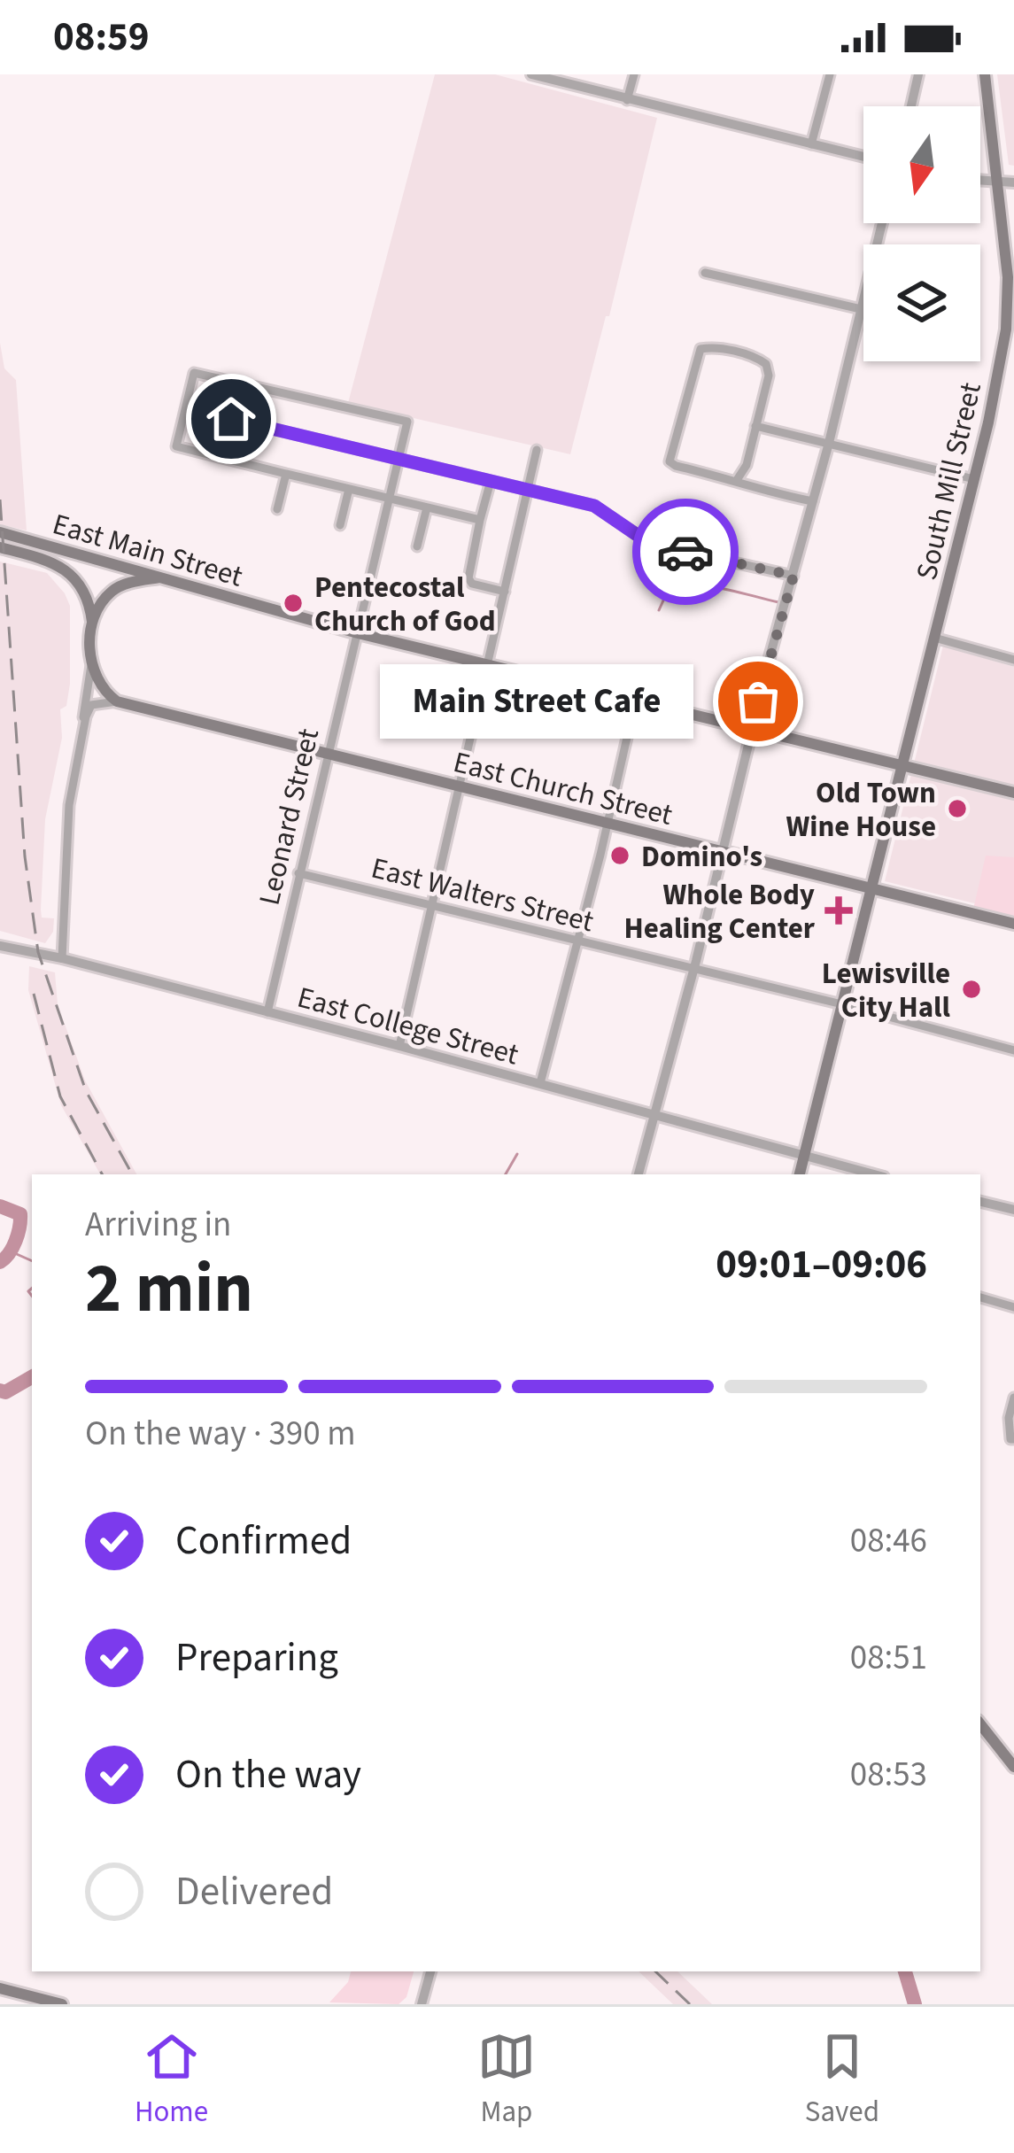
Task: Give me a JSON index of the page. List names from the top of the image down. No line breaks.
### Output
{"streets":{"main road":["South Mill Street","East Main Street","East Church Street"],"street":["Leonard Street","East Walters Street","East College Street"]},"crossings":[["South Mill Street","East Main Street"],["South Mill Street","East Church Street"],["South Mill Street","East Walters Street"],["South Mill Street","East College Street"],["East Main Street","Leonard Street"],["East Church Street","Leonard Street"],["Leonard Street","East Walters Street"],["Leonard Street","East College Street"]],"places":{"other":["Pentecostal Church of God","Main Street Cafe","Old Town Wine House","Domino's","Lewisville City Hall"],"health":["Whole Body Healing Center"]},"north":"bottom","page":{"status":"08:59","bubble":"Main Street Cafe","heading":["2 min","Arriving in","09:01–09:06"],"bar":"On the way · 390 m","list":[["Confirmed","08:46"],["Preparing","08:51"],["On the way","08:53"],"Delivered"],"tabs":["Home","Map","Saved"]}}
